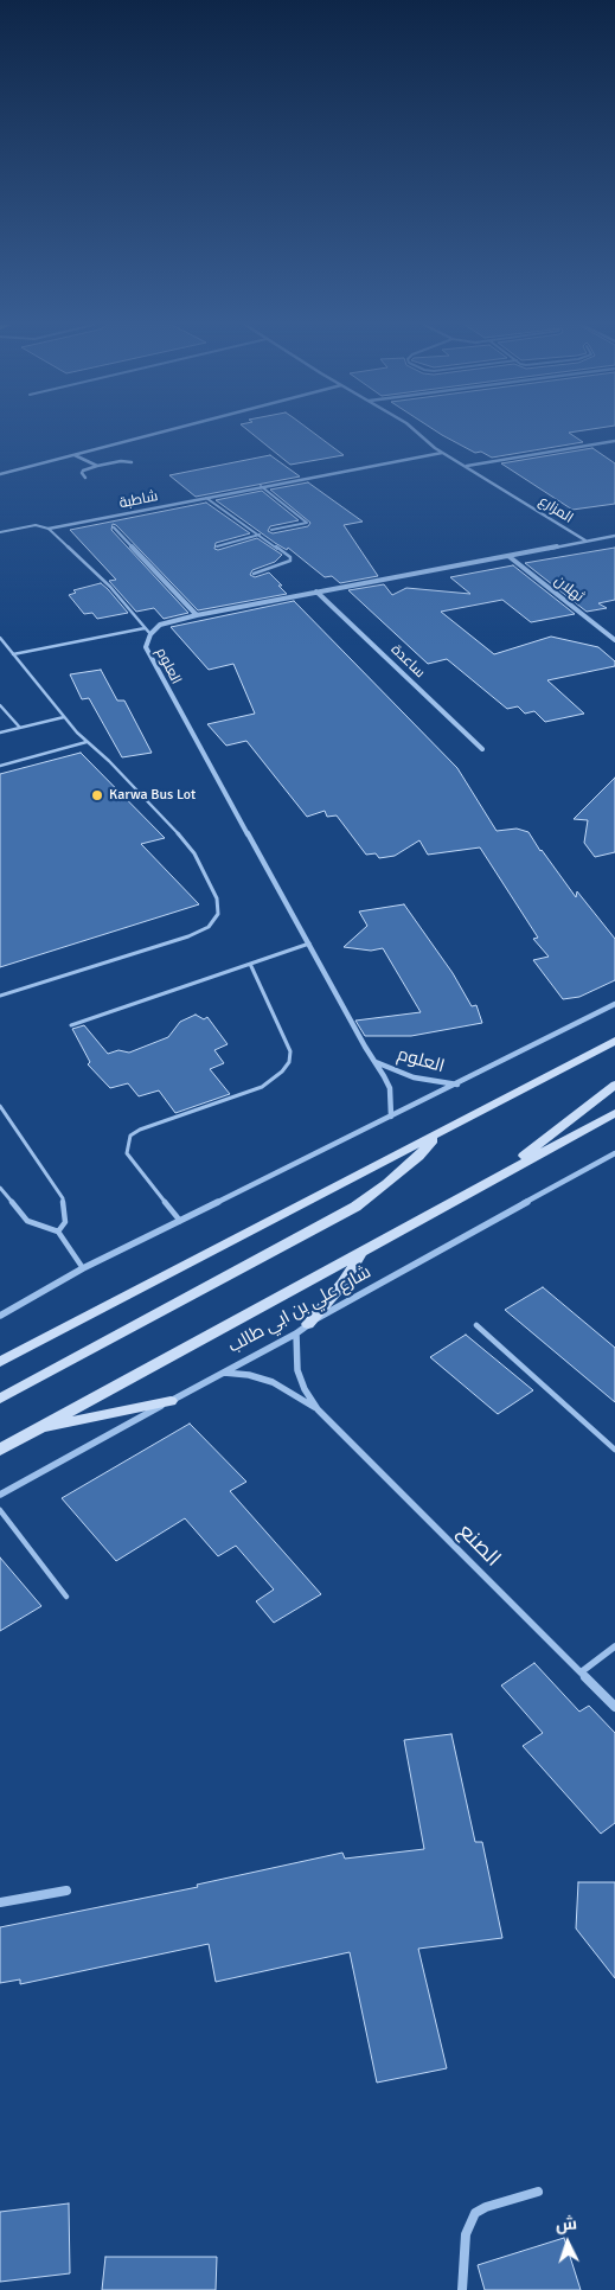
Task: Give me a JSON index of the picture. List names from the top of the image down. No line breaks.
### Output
{"streets":{"main road":["شارع علي بن ابي طالب"],"street":["شاطبة","المزارع","ثهلان","ساعدة","العلوم","الصنع"]},"crossings":[["شاطبة","المزارع"],["المزارع","العلوم"],["ثهلان","العلوم"],["ساعدة","العلوم"],["شارع علي بن ابي طالب","الصنع"]],"places":["Karwa Bus Lot"],"north":"top"}
